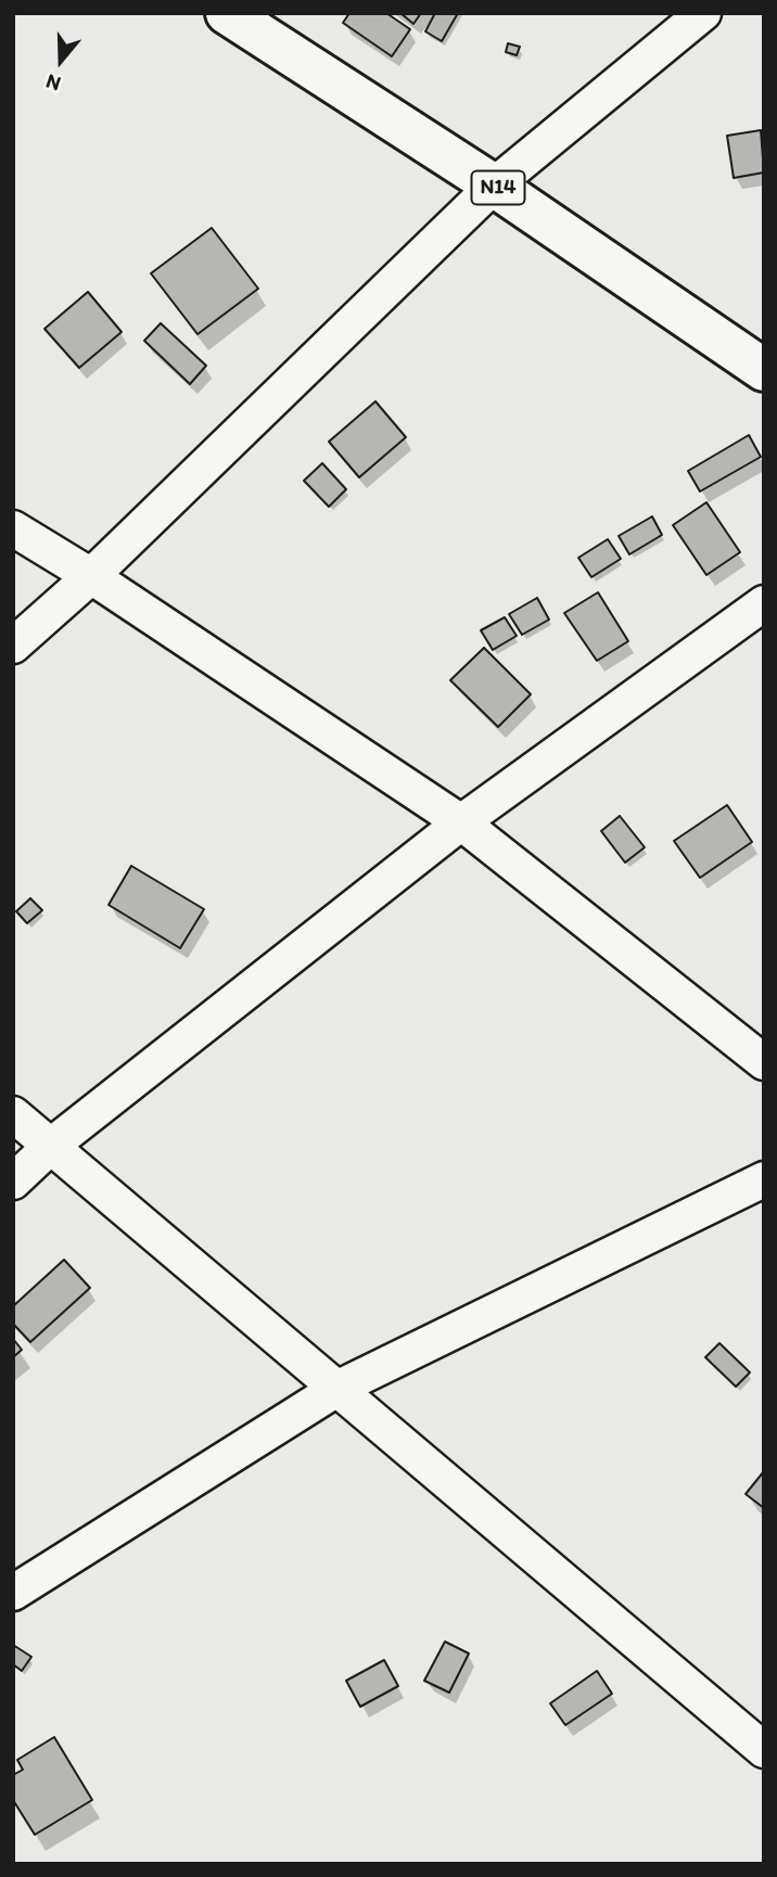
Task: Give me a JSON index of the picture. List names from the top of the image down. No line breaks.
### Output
{"streets":{"highway":["N14"]},"north":"bottom"}
